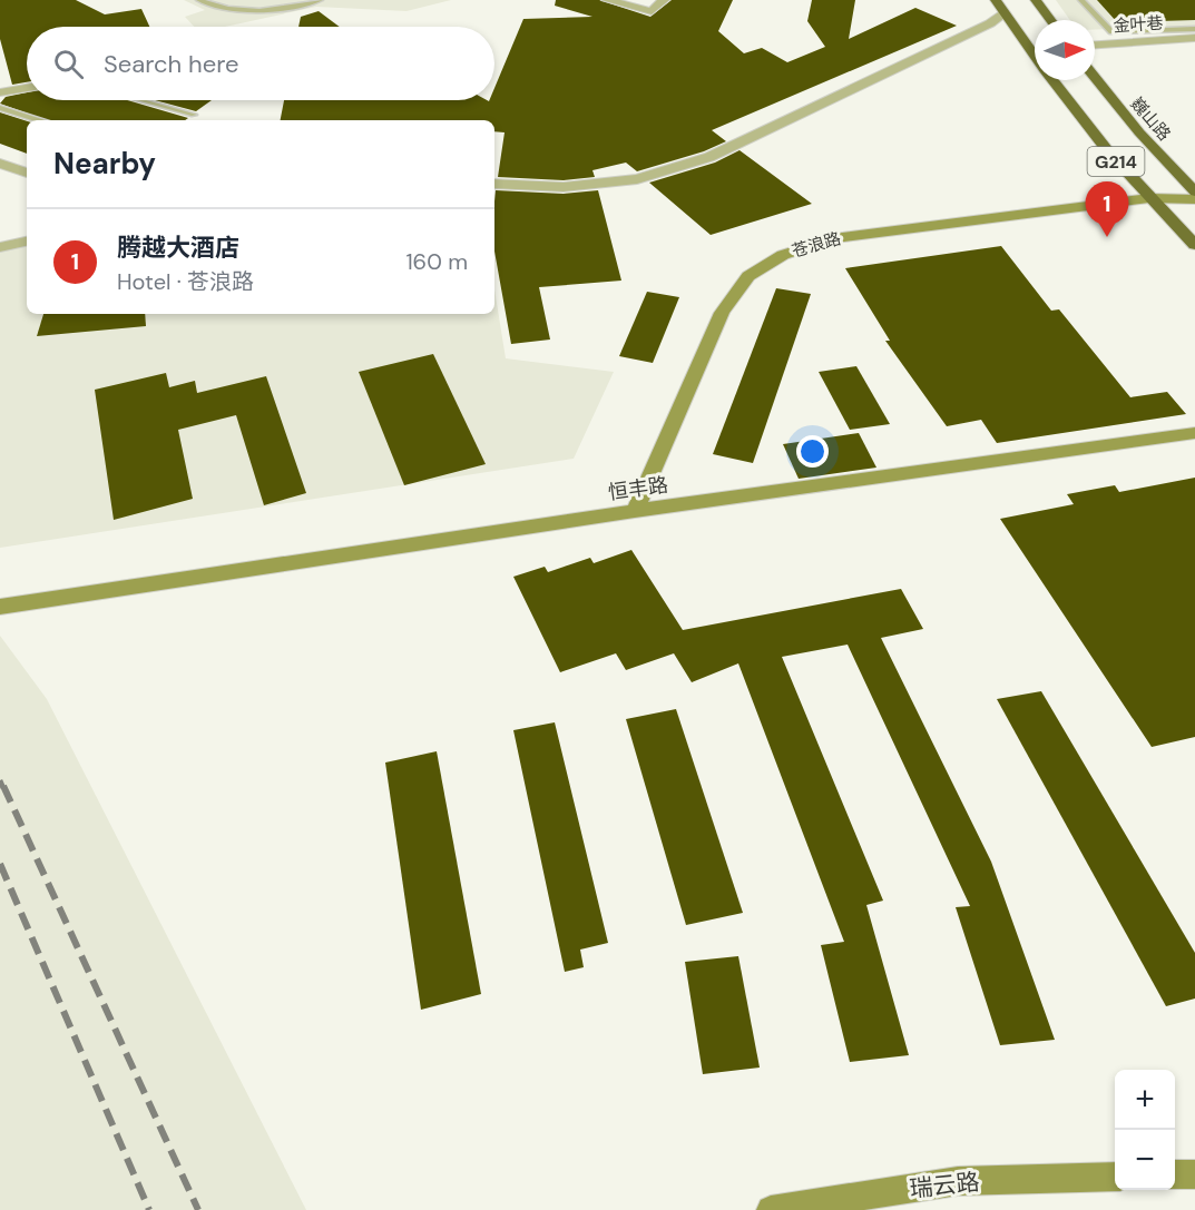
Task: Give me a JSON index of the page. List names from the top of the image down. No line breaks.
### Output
{"streets":{"highway":["巍山路","G214"],"street":["金叶巷","苍浪路","恒丰路","瑞云路"]},"crossings":[["G214","苍浪路"],["苍浪路","恒丰路"]],"north":"right","page":{"search":"Search here","heading":"Nearby","pins":"1","list":[{"mark":"1","name":"腾越大酒店","note":"Hotel · 苍浪路","value":"160 m"}],"map_buttons":["+","−"]}}
